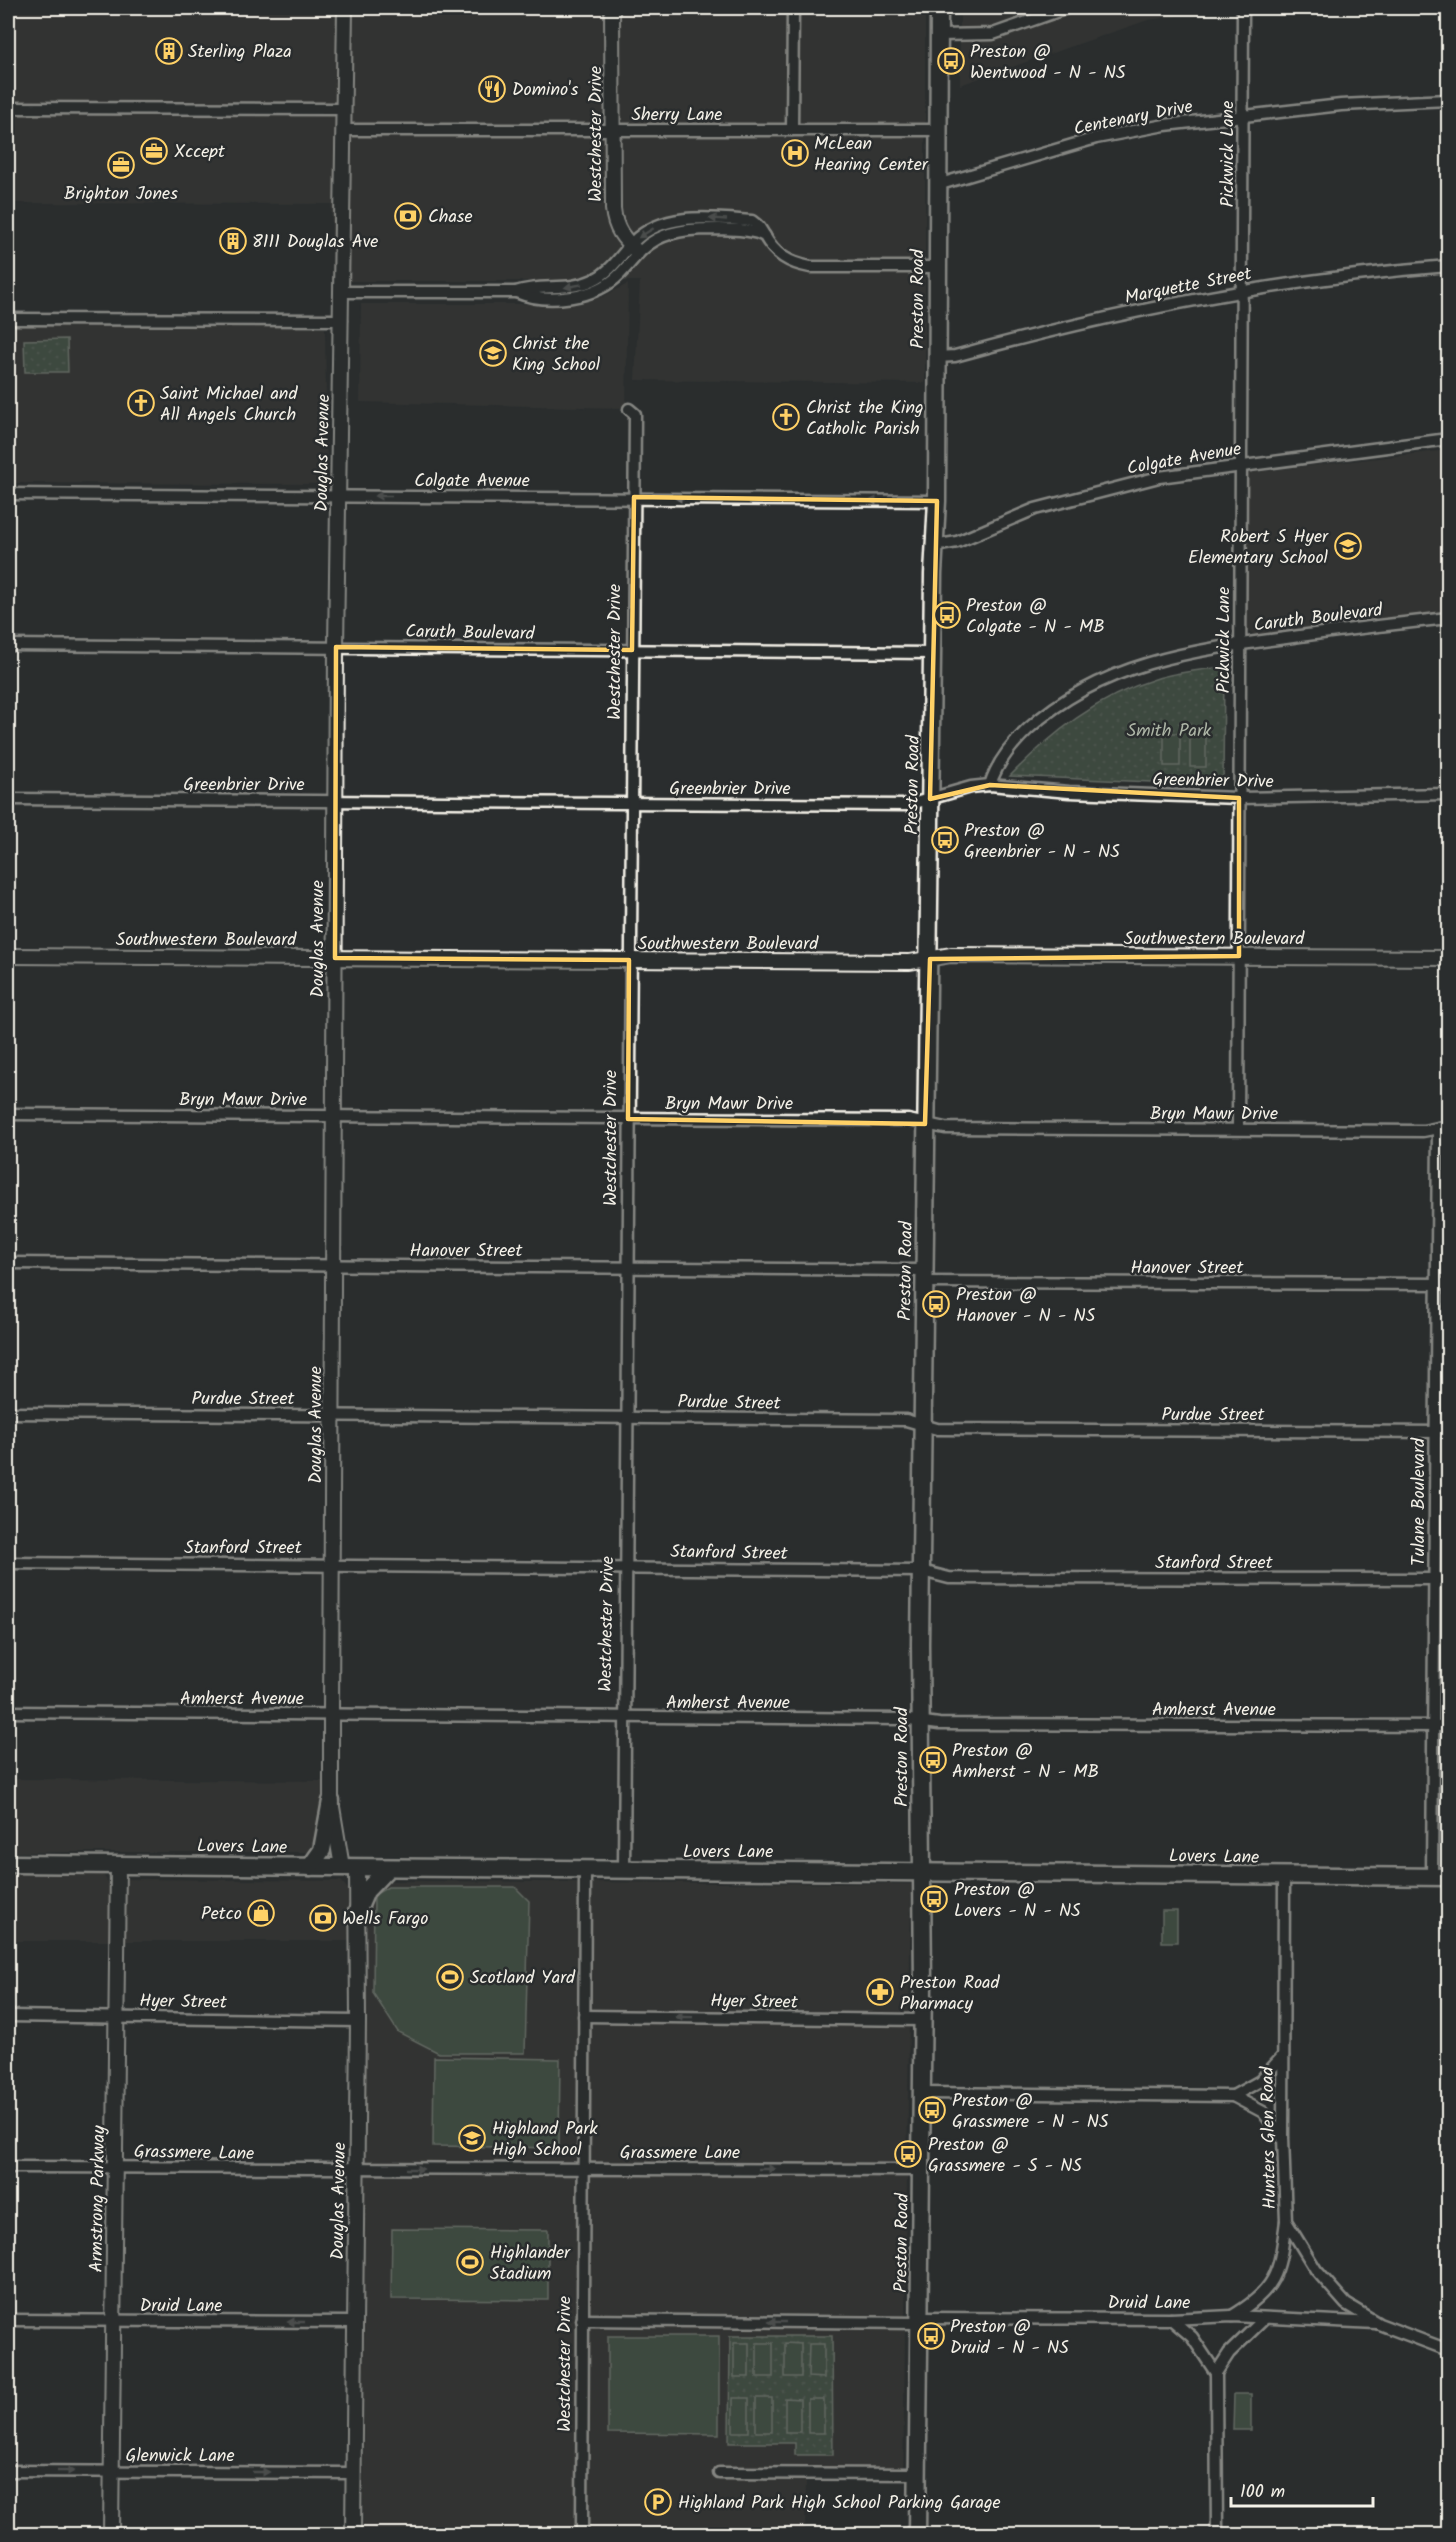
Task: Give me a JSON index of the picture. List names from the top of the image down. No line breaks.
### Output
{"streets":{"main road":["Preston Road","Lovers Lane"],"street":["Sherry Lane","Centenary Drive","Westchester Drive","Pickwick Lane","Marquette Street","Douglas Avenue","Colgate Avenue","Caruth Boulevard","Greenbrier Drive","Southwestern Boulevard","Bryn Mawr Drive","Hanover Street","Purdue Street","Tulane Boulevard","Stanford Street","Amherst Avenue","Hyer Street","Hunters Glen Road","Grassmere Lane","Armstrong Parkway","Druid Lane","Glenwick Lane"]},"crossings":[["Sherry Lane","Westchester Drive"],["Sherry Lane","Preston Road"],["Sherry Lane","Douglas Avenue"],["Centenary Drive","Pickwick Lane"],["Centenary Drive","Preston Road"],["Westchester Drive","Colgate Avenue"],["Westchester Drive","Caruth Boulevard"],["Westchester Drive","Greenbrier Drive"],["Westchester Drive","Southwestern Boulevard"],["Westchester Drive","Bryn Mawr Drive"],["Westchester Drive","Hanover Street"],["Westchester Drive","Purdue Street"],["Westchester Drive","Stanford Street"],["Westchester Drive","Amherst Avenue"],["Westchester Drive","Lovers Lane"],["Westchester Drive","Hyer Street"],["Westchester Drive","Grassmere Lane"],["Westchester Drive","Druid Lane"],["Pickwick Lane","Marquette Street"],["Pickwick Lane","Colgate Avenue"],["Pickwick Lane","Caruth Boulevard"],["Pickwick Lane","Greenbrier Drive"],["Pickwick Lane","Southwestern Boulevard"],["Pickwick Lane","Bryn Mawr Drive"],["Marquette Street","Preston Road"],["Preston Road","Colgate Avenue"],["Preston Road","Caruth Boulevard"],["Preston Road","Greenbrier Drive"],["Preston Road","Southwestern Boulevard"],["Preston Road","Bryn Mawr Drive"],["Preston Road","Hanover Street"],["Preston Road","Purdue Street"],["Preston Road","Stanford Street"],["Preston Road","Amherst Avenue"],["Preston Road","Lovers Lane"],["Preston Road","Hyer Street"],["Preston Road","Grassmere Lane"],["Preston Road","Druid Lane"],["Douglas Avenue","Colgate Avenue"],["Douglas Avenue","Caruth Boulevard"],["Douglas Avenue","Greenbrier Drive"],["Douglas Avenue","Southwestern Boulevard"],["Douglas Avenue","Bryn Mawr Drive"],["Douglas Avenue","Hanover Street"],["Douglas Avenue","Purdue Street"],["Douglas Avenue","Stanford Street"],["Douglas Avenue","Amherst Avenue"],["Douglas Avenue","Lovers Lane"],["Douglas Avenue","Hyer Street"],["Douglas Avenue","Grassmere Lane"],["Douglas Avenue","Druid Lane"],["Douglas Avenue","Glenwick Lane"],["Caruth Boulevard","Greenbrier Drive"],["Bryn Mawr Drive","Tulane Boulevard"],["Hanover Street","Tulane Boulevard"],["Purdue Street","Tulane Boulevard"],["Tulane Boulevard","Stanford Street"],["Tulane Boulevard","Amherst Avenue"],["Tulane Boulevard","Lovers Lane"],["Lovers Lane","Hunters Glen Road"],["Lovers Lane","Armstrong Parkway"],["Hyer Street","Armstrong Parkway"],["Hunters Glen Road","Druid Lane"],["Grassmere Lane","Armstrong Parkway"],["Armstrong Parkway","Druid Lane"],["Armstrong Parkway","Glenwick Lane"]],"one_way":["Colgate Avenue","Hyer Street","Grassmere Lane","Druid Lane","Glenwick Lane"],"parks":["Smith Park"],"places":{"building":["Sterling Plaza","8111 Douglas Ave"],"bus stop":["Preston @ Wentwood - N - NS","Preston @ Colgate - N - MB","Preston @ Greenbrier - N - NS","Preston @ Hanover - N - NS","Preston @ Amherst - N - MB","Preston @ Lovers - N - NS","Preston @ Grassmere - N - NS","Preston @ Grassmere - S - NS","Preston @ Druid - N - NS"],"restaurant":["Domino's"],"office":["Xccept","Brighton Jones"],"hospital":["McLean Hearing Center"],"bank":["Chase","Wells Fargo"],"school or university":["Christ the King School","Robert S Hyer Elementary School","Highland Park High School"],"church":["Saint Michael and All Angels Church","Christ the King Catholic Parish"],"shop":["Petco"],"sports":["Scotland Yard","Highlander Stadium"],"pharmacy":["Preston Road Pharmacy"],"parking":["Highland Park High School Parking Garage"]},"scale_bar":"100 m"}
